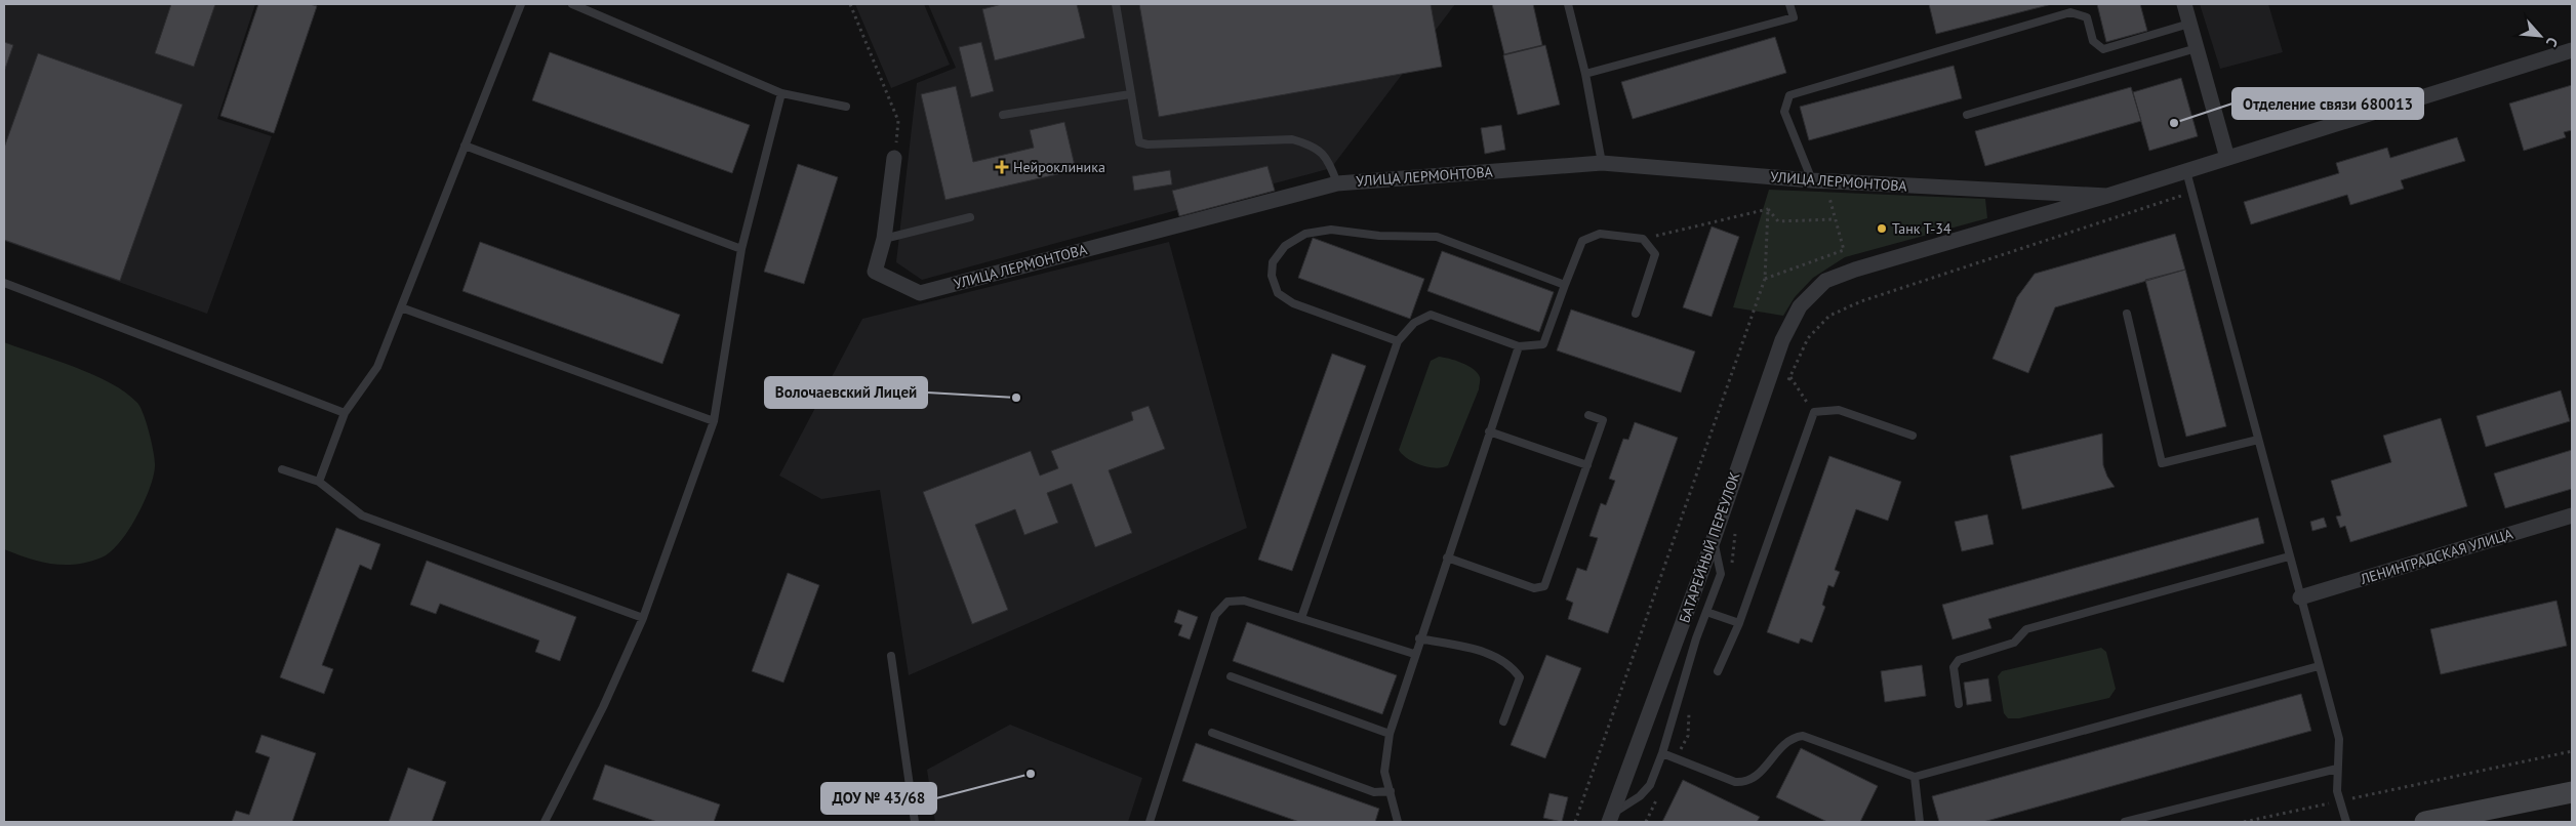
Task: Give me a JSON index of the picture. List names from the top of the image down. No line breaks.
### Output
{"streets":{"street":["УЛИЦА ЛЕРМОНТОВА","БАТАРЕЙНЫЙ ПЕРЕУЛОК","ЛЕНИНГРАДСКАЯ УЛИЦА"]},"crossings":[["УЛИЦА ЛЕРМОНТОВА","БАТАРЕЙНЫЙ ПЕРЕУЛОК"]],"places":{"other":["Отделение связи 680013","Танк Т-34","Волочаевский Лицей","ДОУ № 43/68"],"health":["Нейроклиника"]},"north":"bottom right"}
